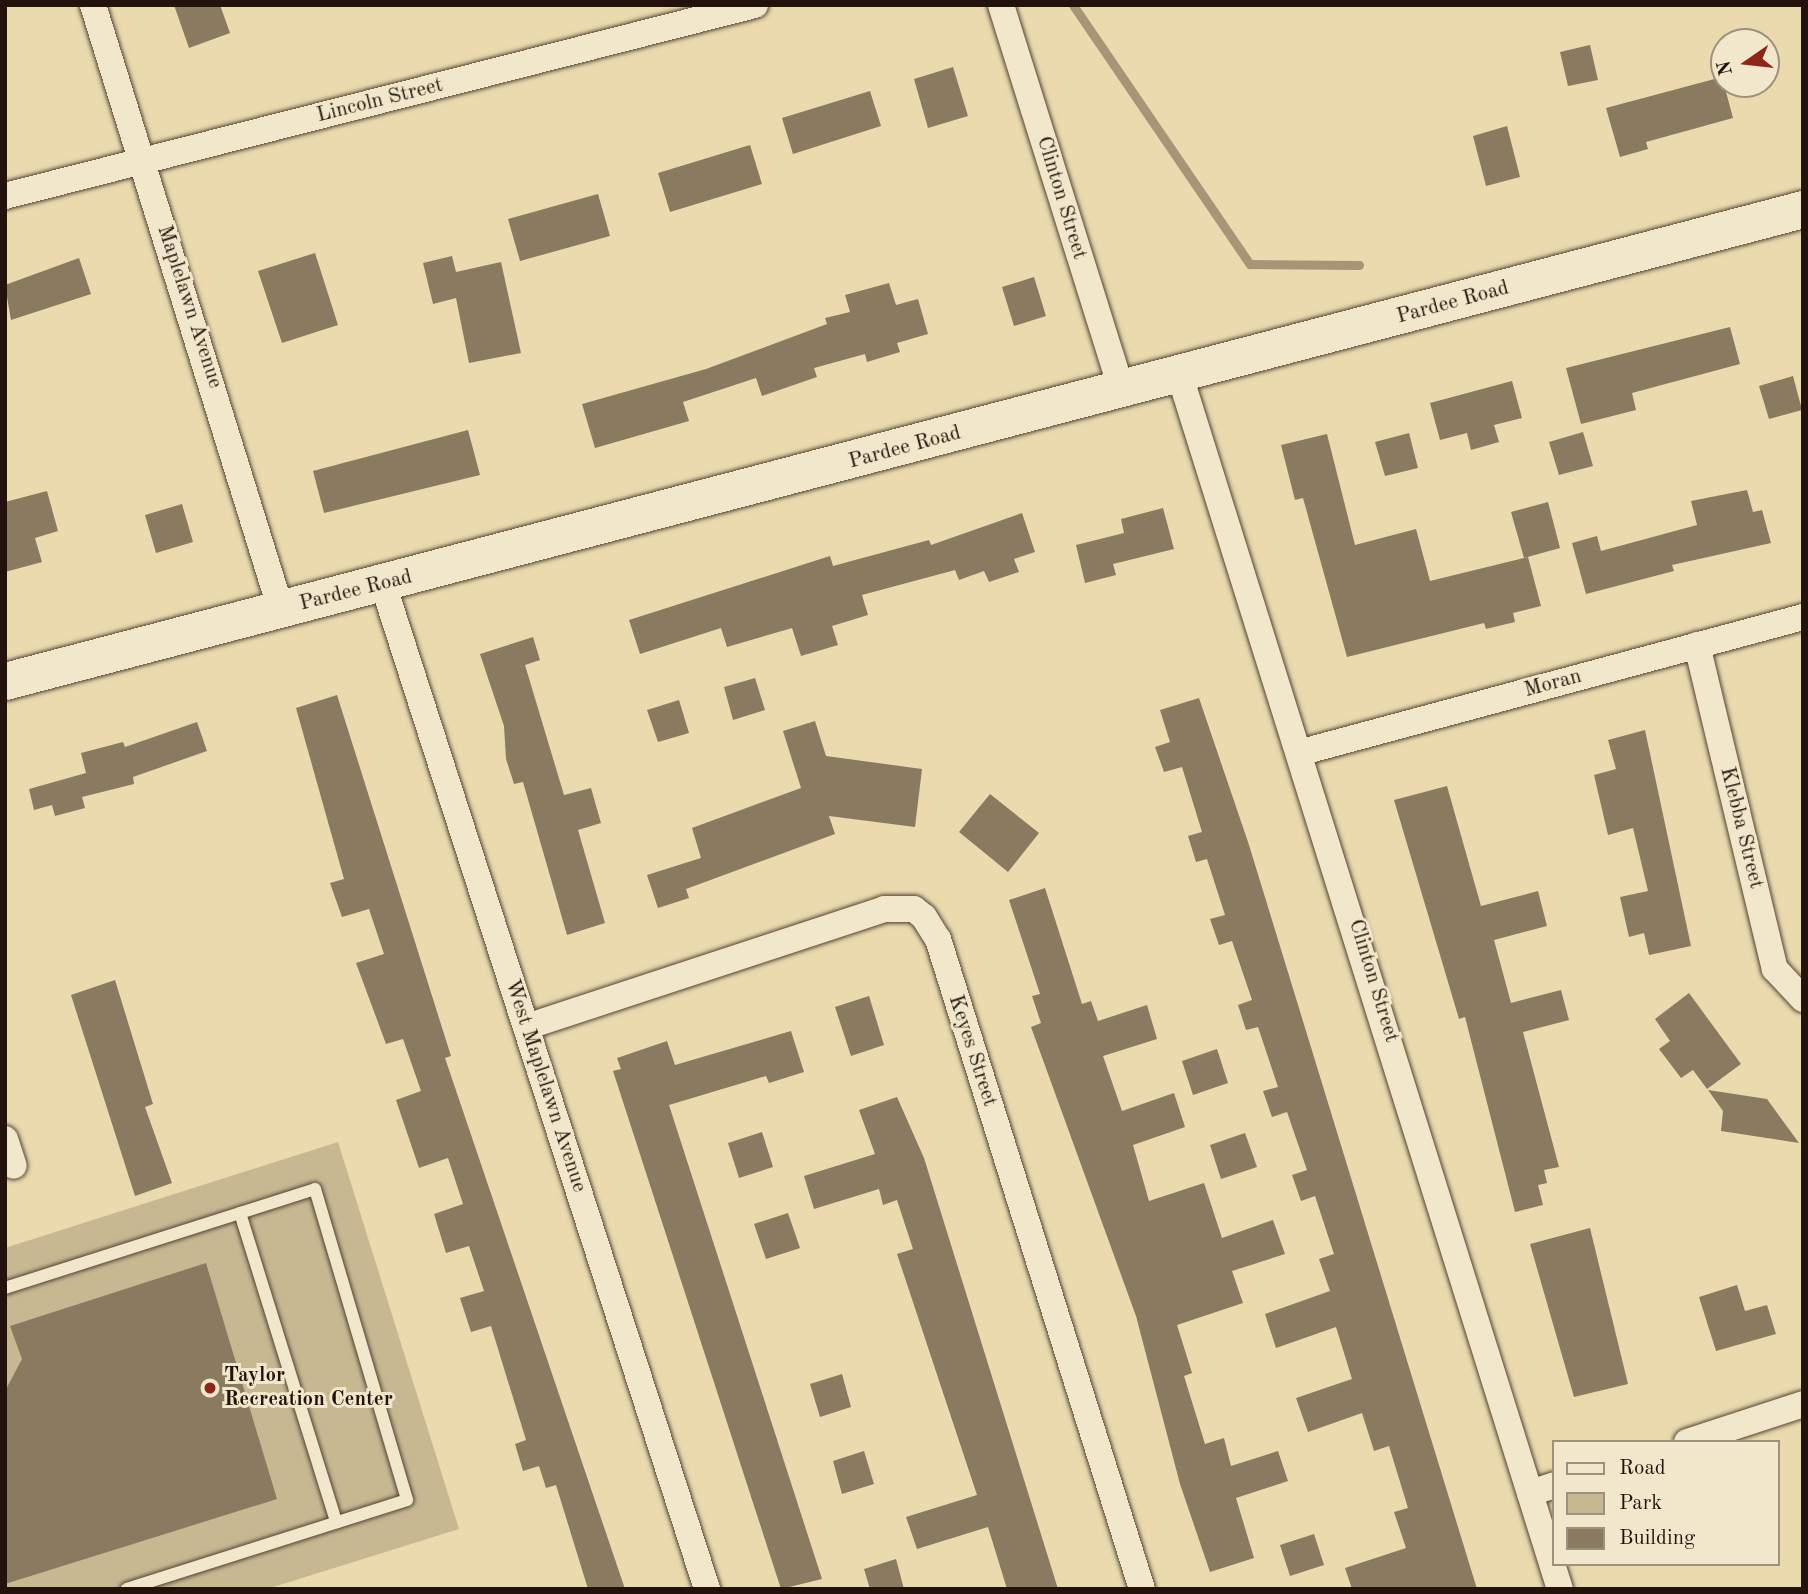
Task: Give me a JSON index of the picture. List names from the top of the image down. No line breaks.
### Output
{"streets":{"main road":["Pardee Road"],"street":["Lincoln Street","Clinton Street","Maplelawn Avenue","Moran","Klebba Street","Keyes Street","West Maplelawn Avenue"]},"crossings":[["Lincoln Street","Maplelawn Avenue"],["Clinton Street","Pardee Road"],["Clinton Street","Moran"],["Pardee Road","Maplelawn Avenue"],["Pardee Road","West Maplelawn Avenue"],["Moran","Klebba Street"],["Keyes Street","West Maplelawn Avenue"]],"places":["Taylor Recreation Center"],"legend":["Road","Park","Building"],"north":"left"}
